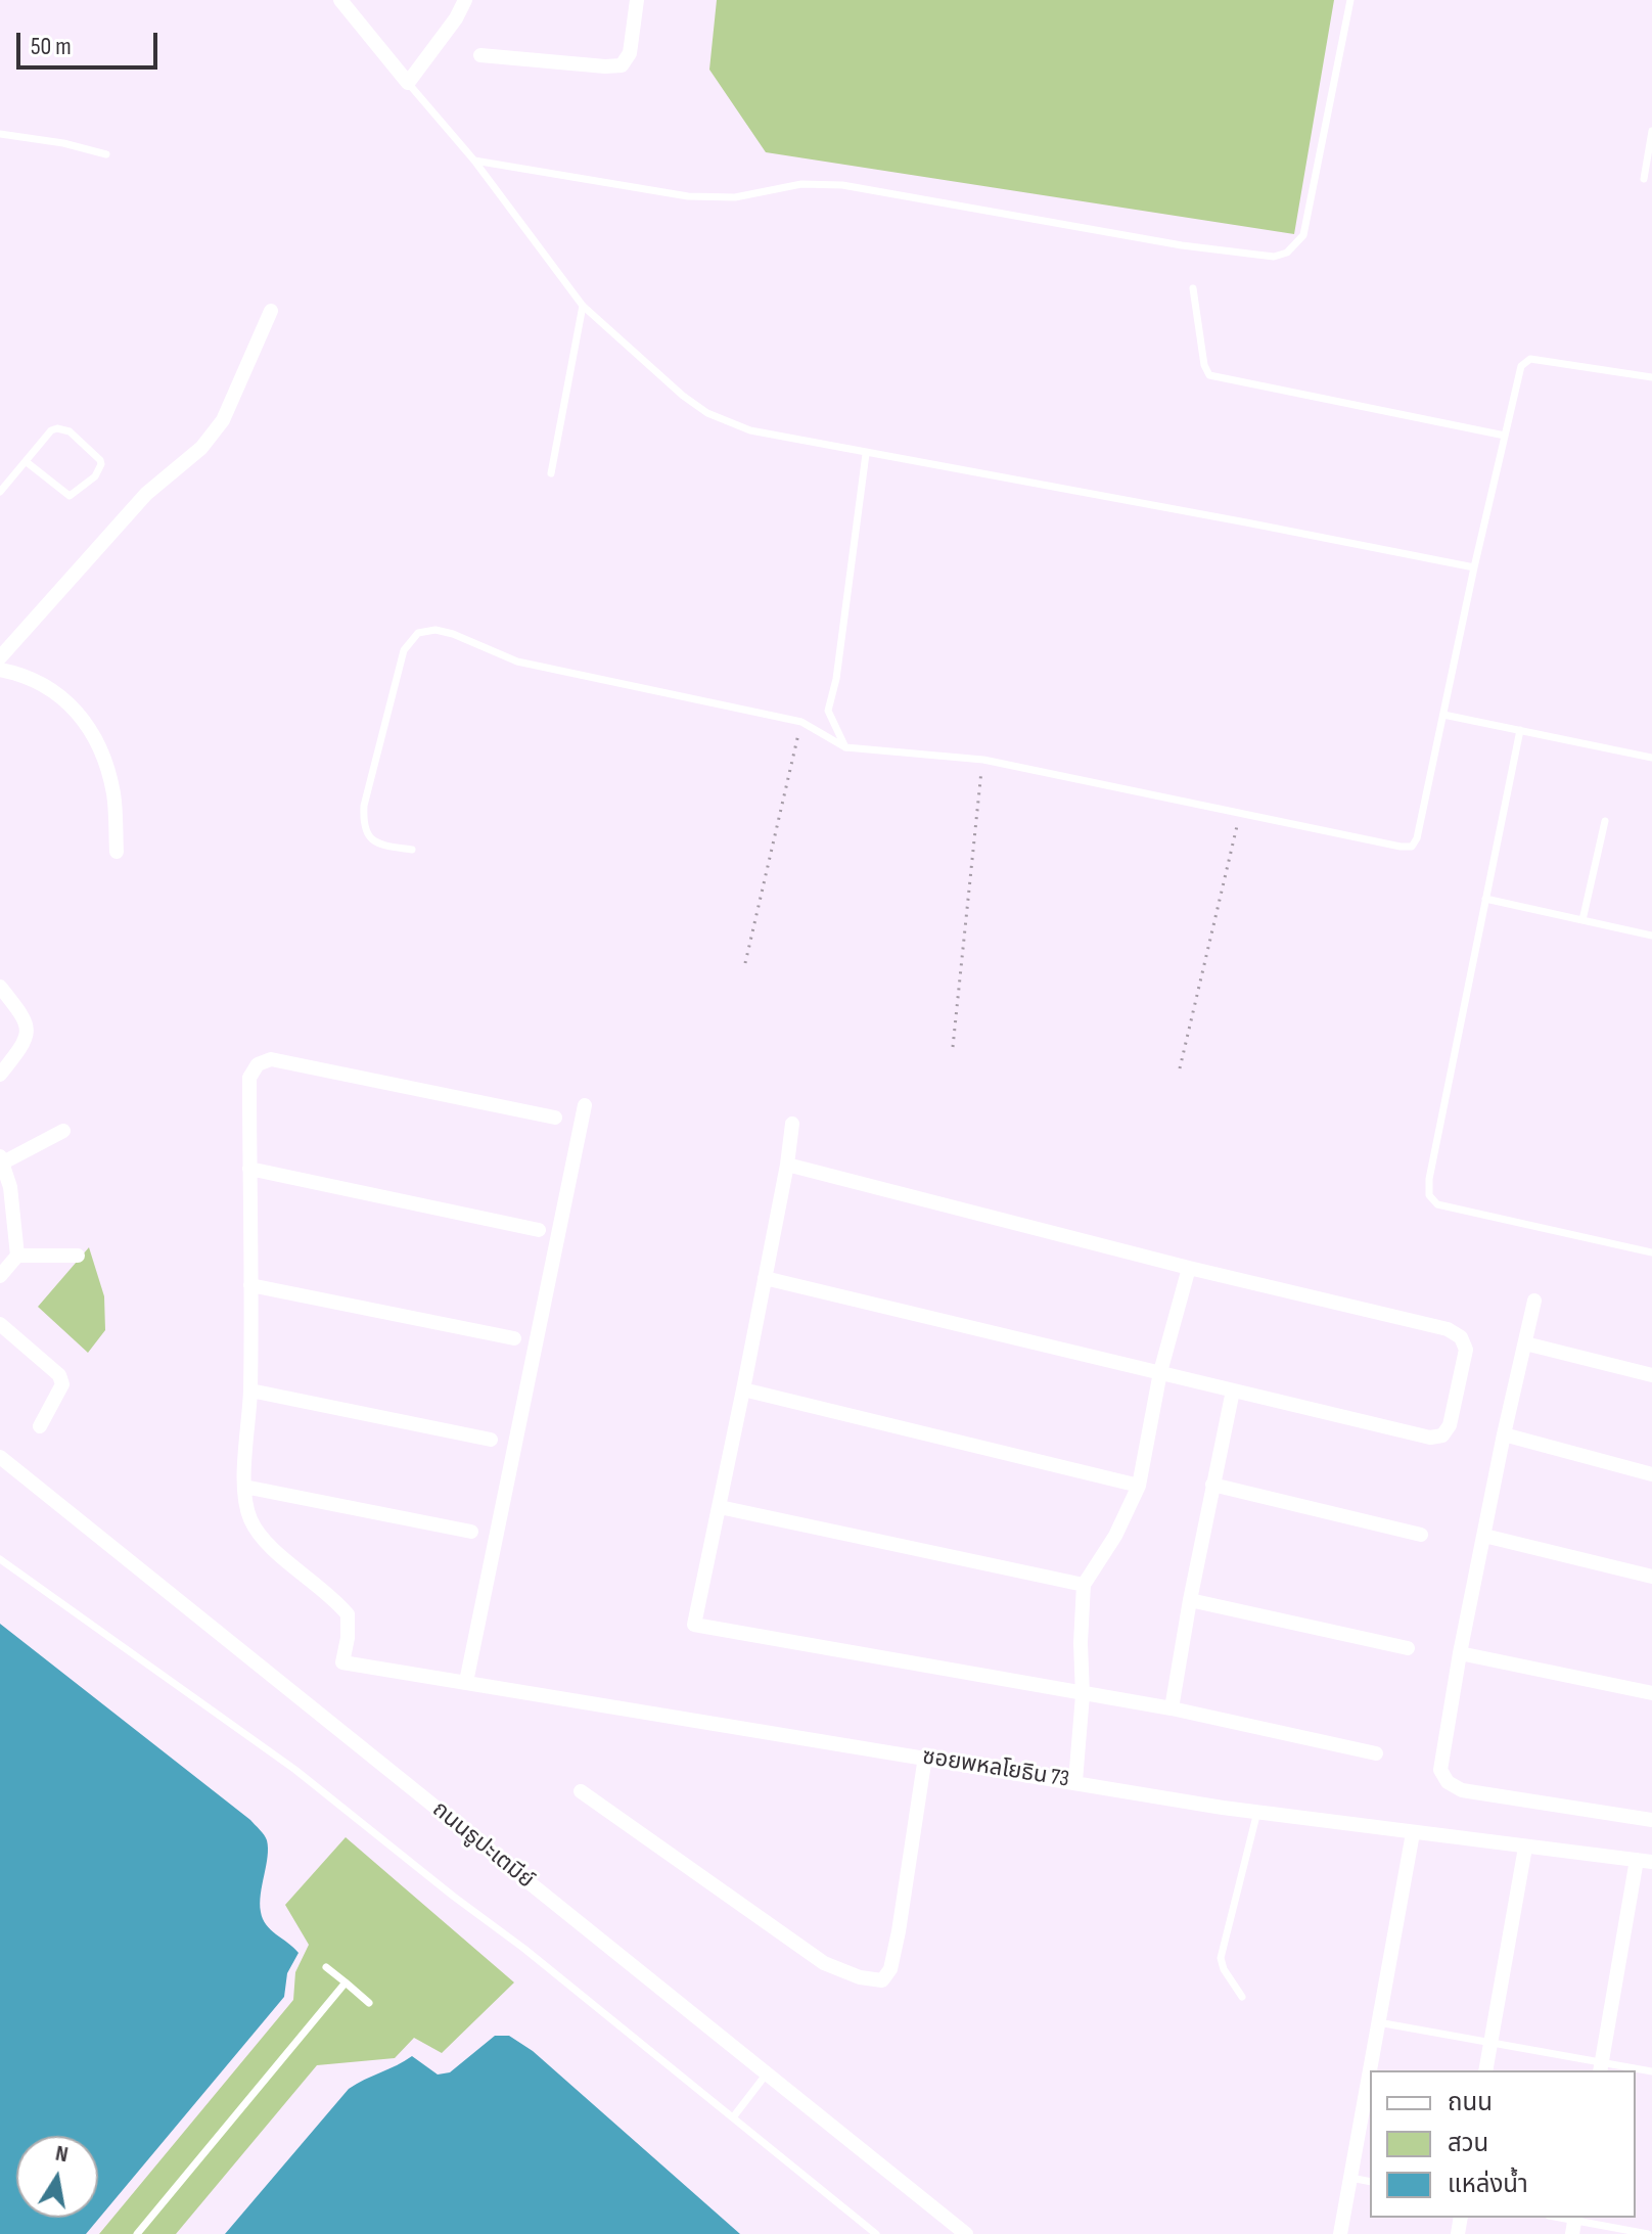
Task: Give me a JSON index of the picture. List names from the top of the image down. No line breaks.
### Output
{"streets":{"street":["ซอยพหลโยธิน 73","ถนนธูปะเตมีย์"]},"legend":["ถนน","สวน","แหล่งน้ำ"],"scale_bar":"50 m","north":"top"}
